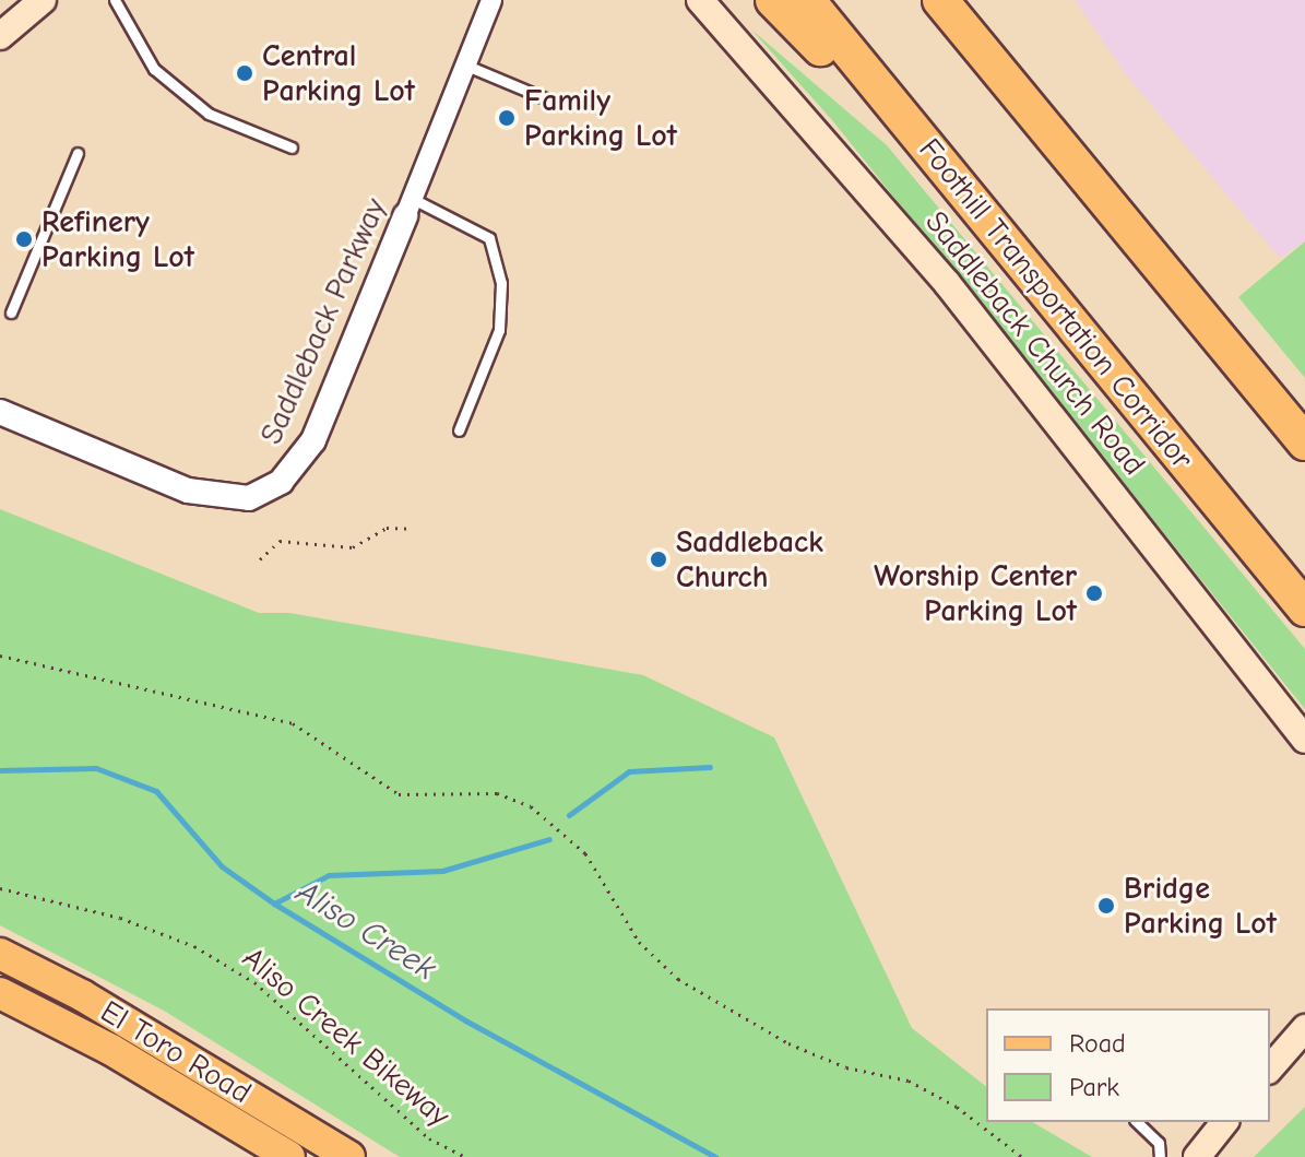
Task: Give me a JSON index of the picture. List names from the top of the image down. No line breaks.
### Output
{"streets":{"highway":["Foothill Transportation Corridor"],"main road":["Saddleback Church Road","El Toro Road"],"street":["Saddleback Parkway"],"path":["Aliso Creek Bikeway"]},"water":["Aliso Creek"],"places":["Central Parking Lot","Family Parking Lot","Refinery Parking Lot","Saddleback Church","Worship Center Parking Lot","Bridge Parking Lot"],"legend":["Road","Park"]}
